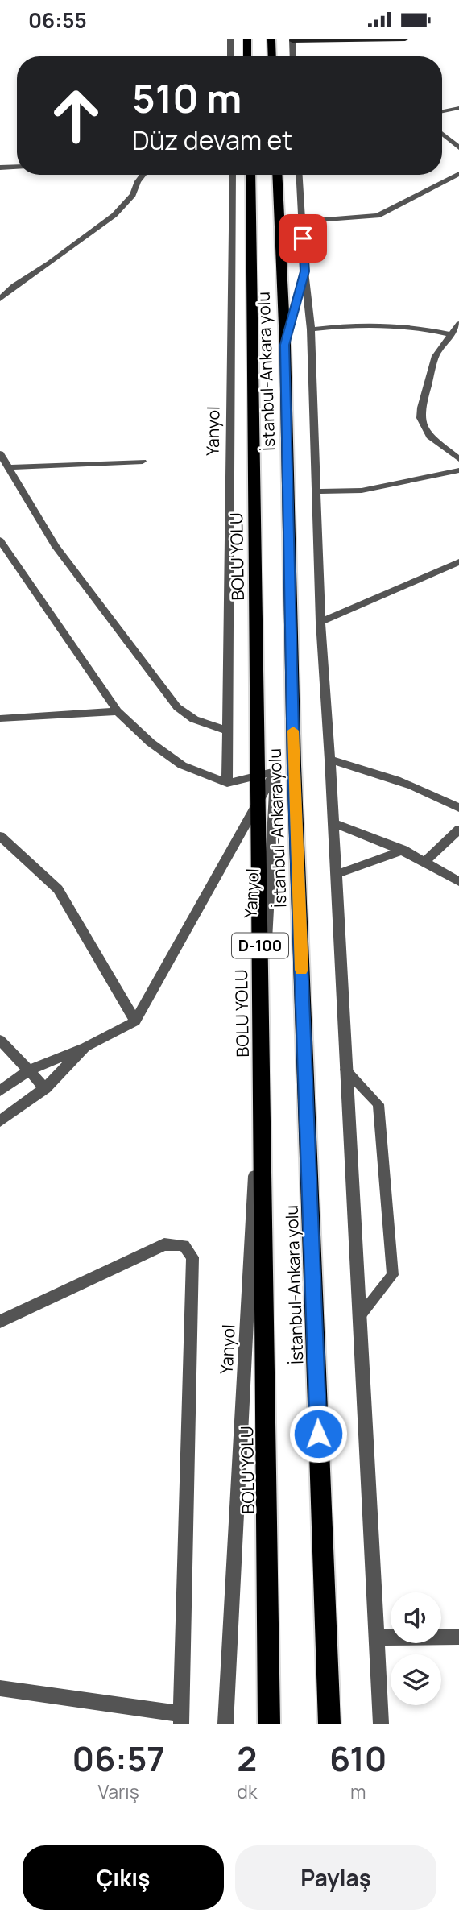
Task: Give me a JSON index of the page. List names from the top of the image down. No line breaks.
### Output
{"streets":{"highway":["İstanbul-Ankara yolu","BOLU YOLU","D-100"],"street":["Yanyol"]},"page":{"status":"06:55","turn":["510 m","Düz devam et"],"eta":["06:57","Varış","2","dk","610","m"],"buttons":["Çıkış","Paylaş"]}}
